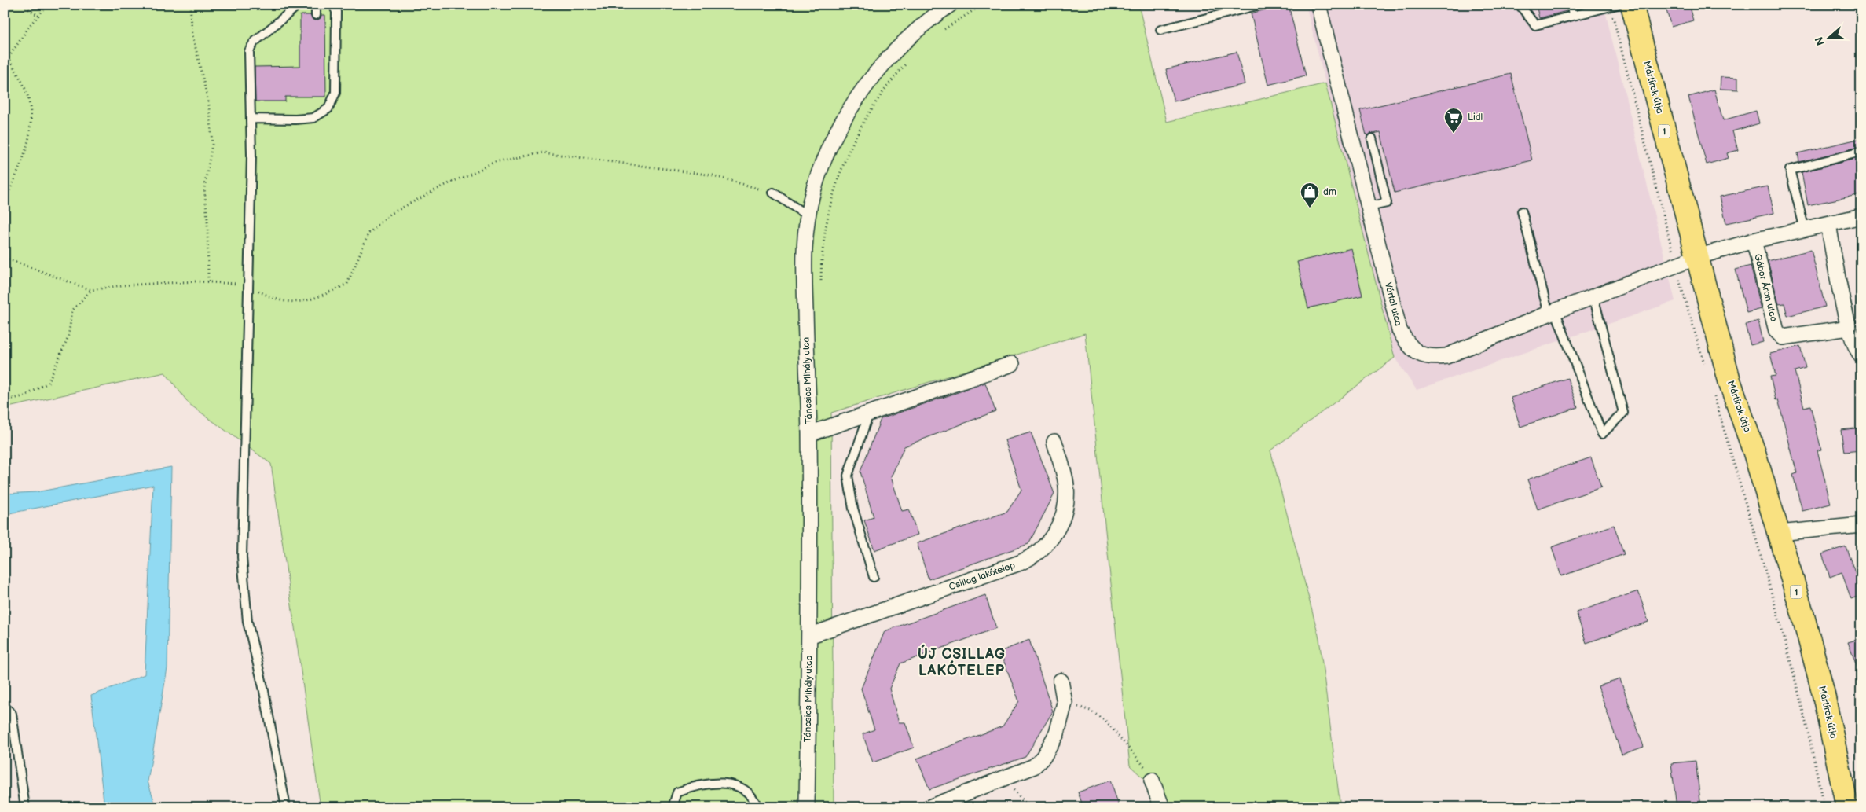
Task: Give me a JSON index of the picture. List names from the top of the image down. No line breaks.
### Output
{"streets":{"main road":["Mártírok útja","1"],"street":["Gábor Áron utca","Várfal utca","Táncsics Mihály utca","Csillag lakótelep"]},"crossings":[["Mártírok útja","Gábor Áron utca"],["Mártírok útja","Várfal utca"],["Gábor Áron utca","Várfal utca"],["Táncsics Mihály utca","Csillag lakótelep"]],"districts":["ÚJ CSILLAG LAKÓTELEP"],"places":{"supermarket":["Lidl"],"shop":["dm"]},"north":"left"}
